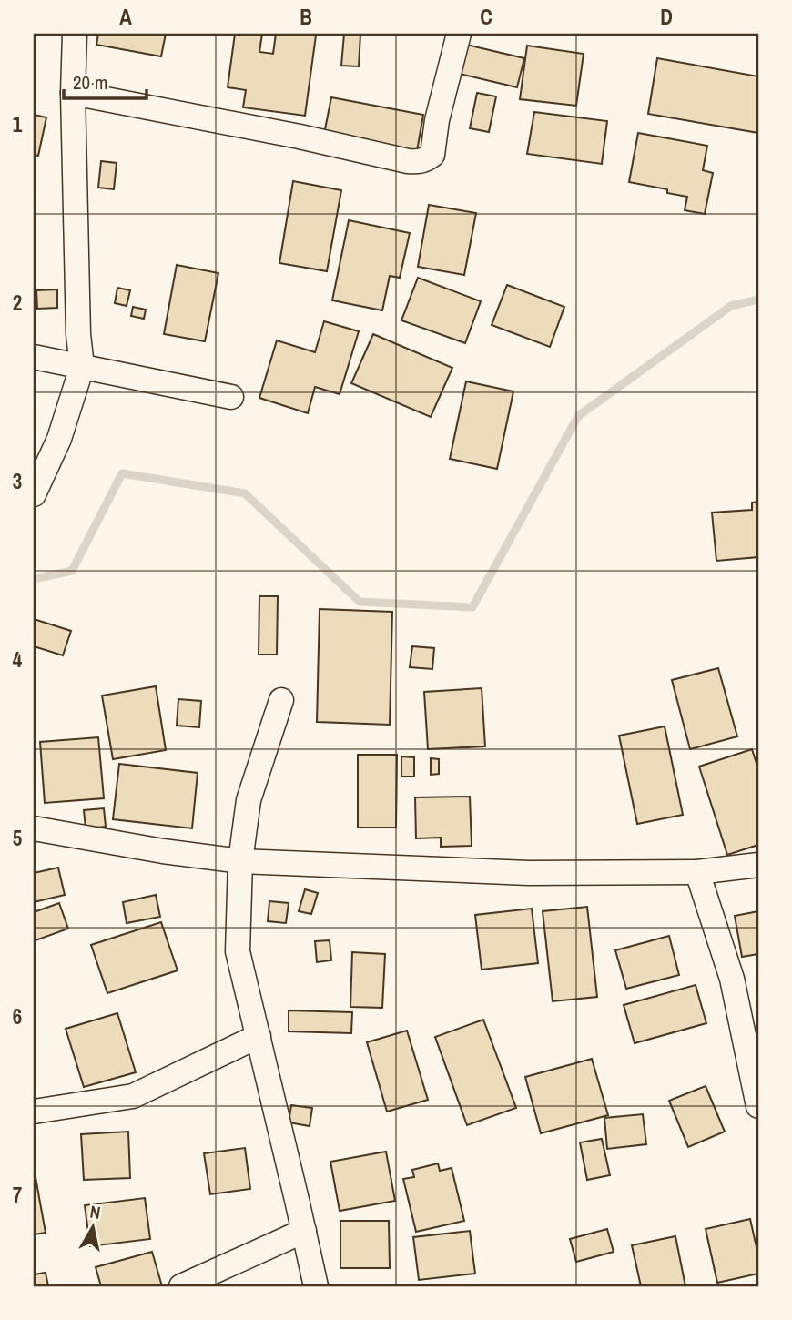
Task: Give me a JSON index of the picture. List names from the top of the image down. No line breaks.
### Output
{"scale_bar":"20 m","north":"top","grid":{"columns":["A","B","C","D"],"rows":["1","2","3","4","5","6","7"]}}
